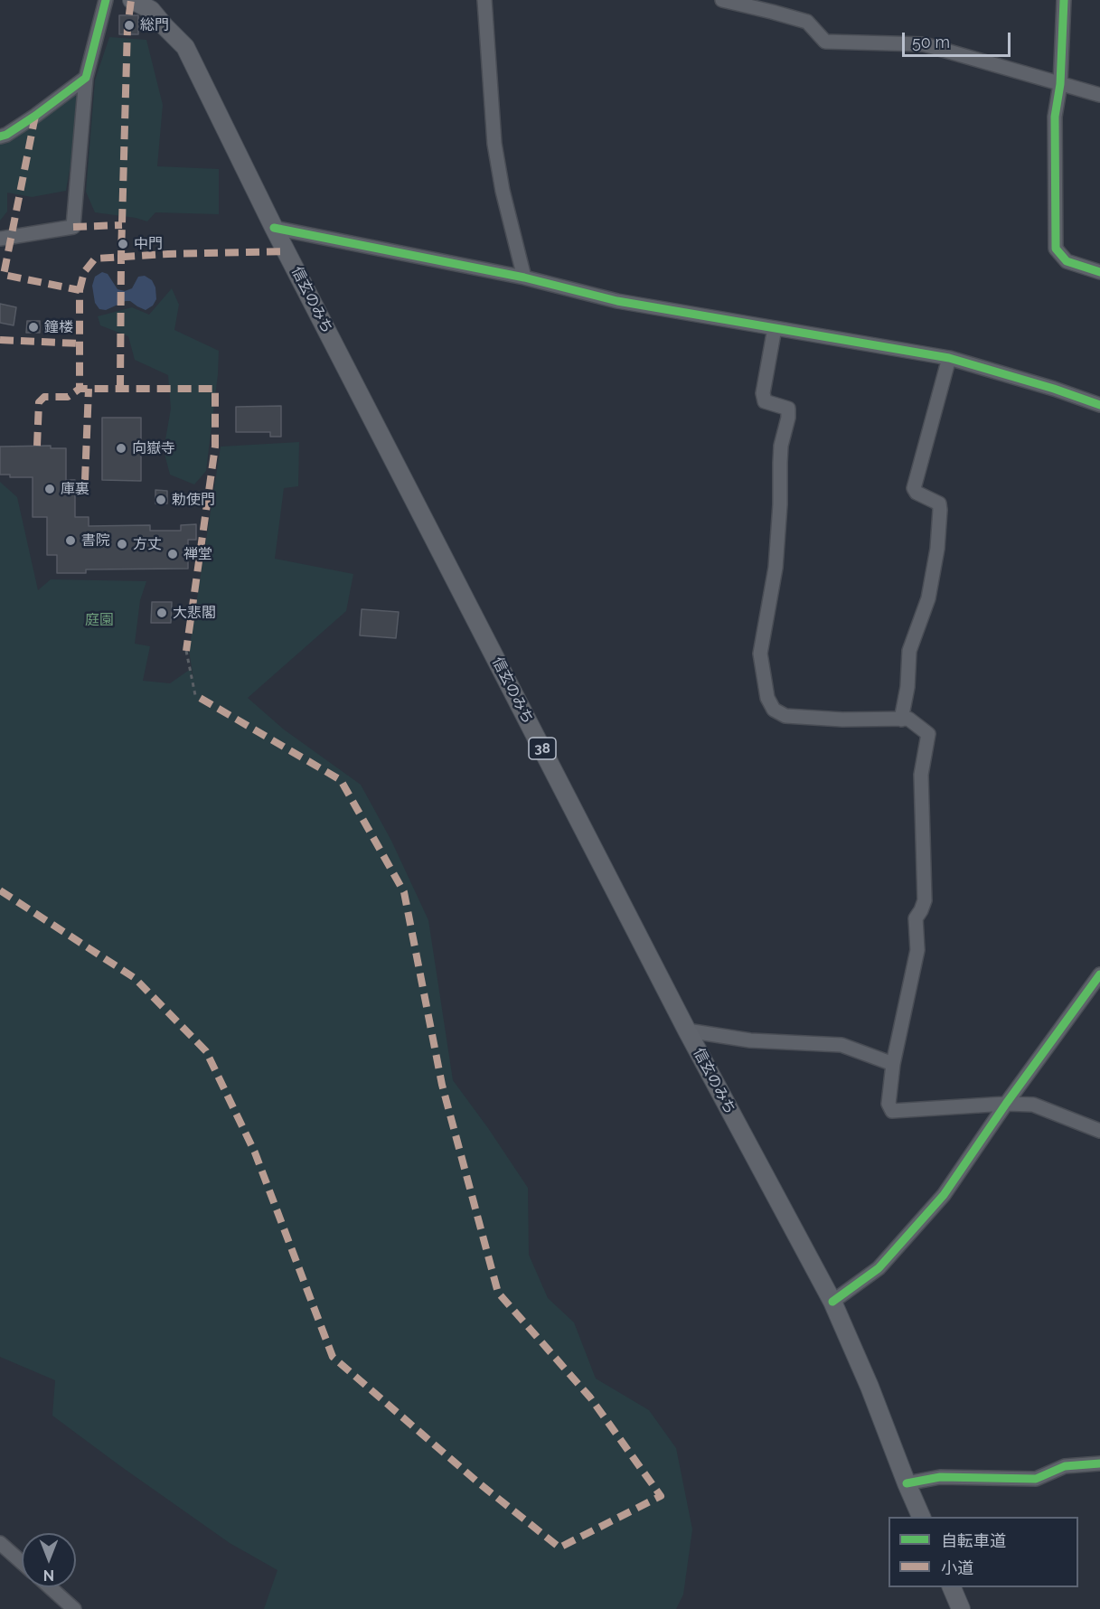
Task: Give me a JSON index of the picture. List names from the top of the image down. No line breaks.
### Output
{"streets":{"main road":["信玄のみち","38"]},"parks":["庭園"],"places":["総門","中門","鐘楼","向嶽寺","庫裏","勅使門","書院","方丈","禅堂","大悲閣"],"legend":["自転車道","小道"],"scale_bar":"50 m","north":"bottom"}
